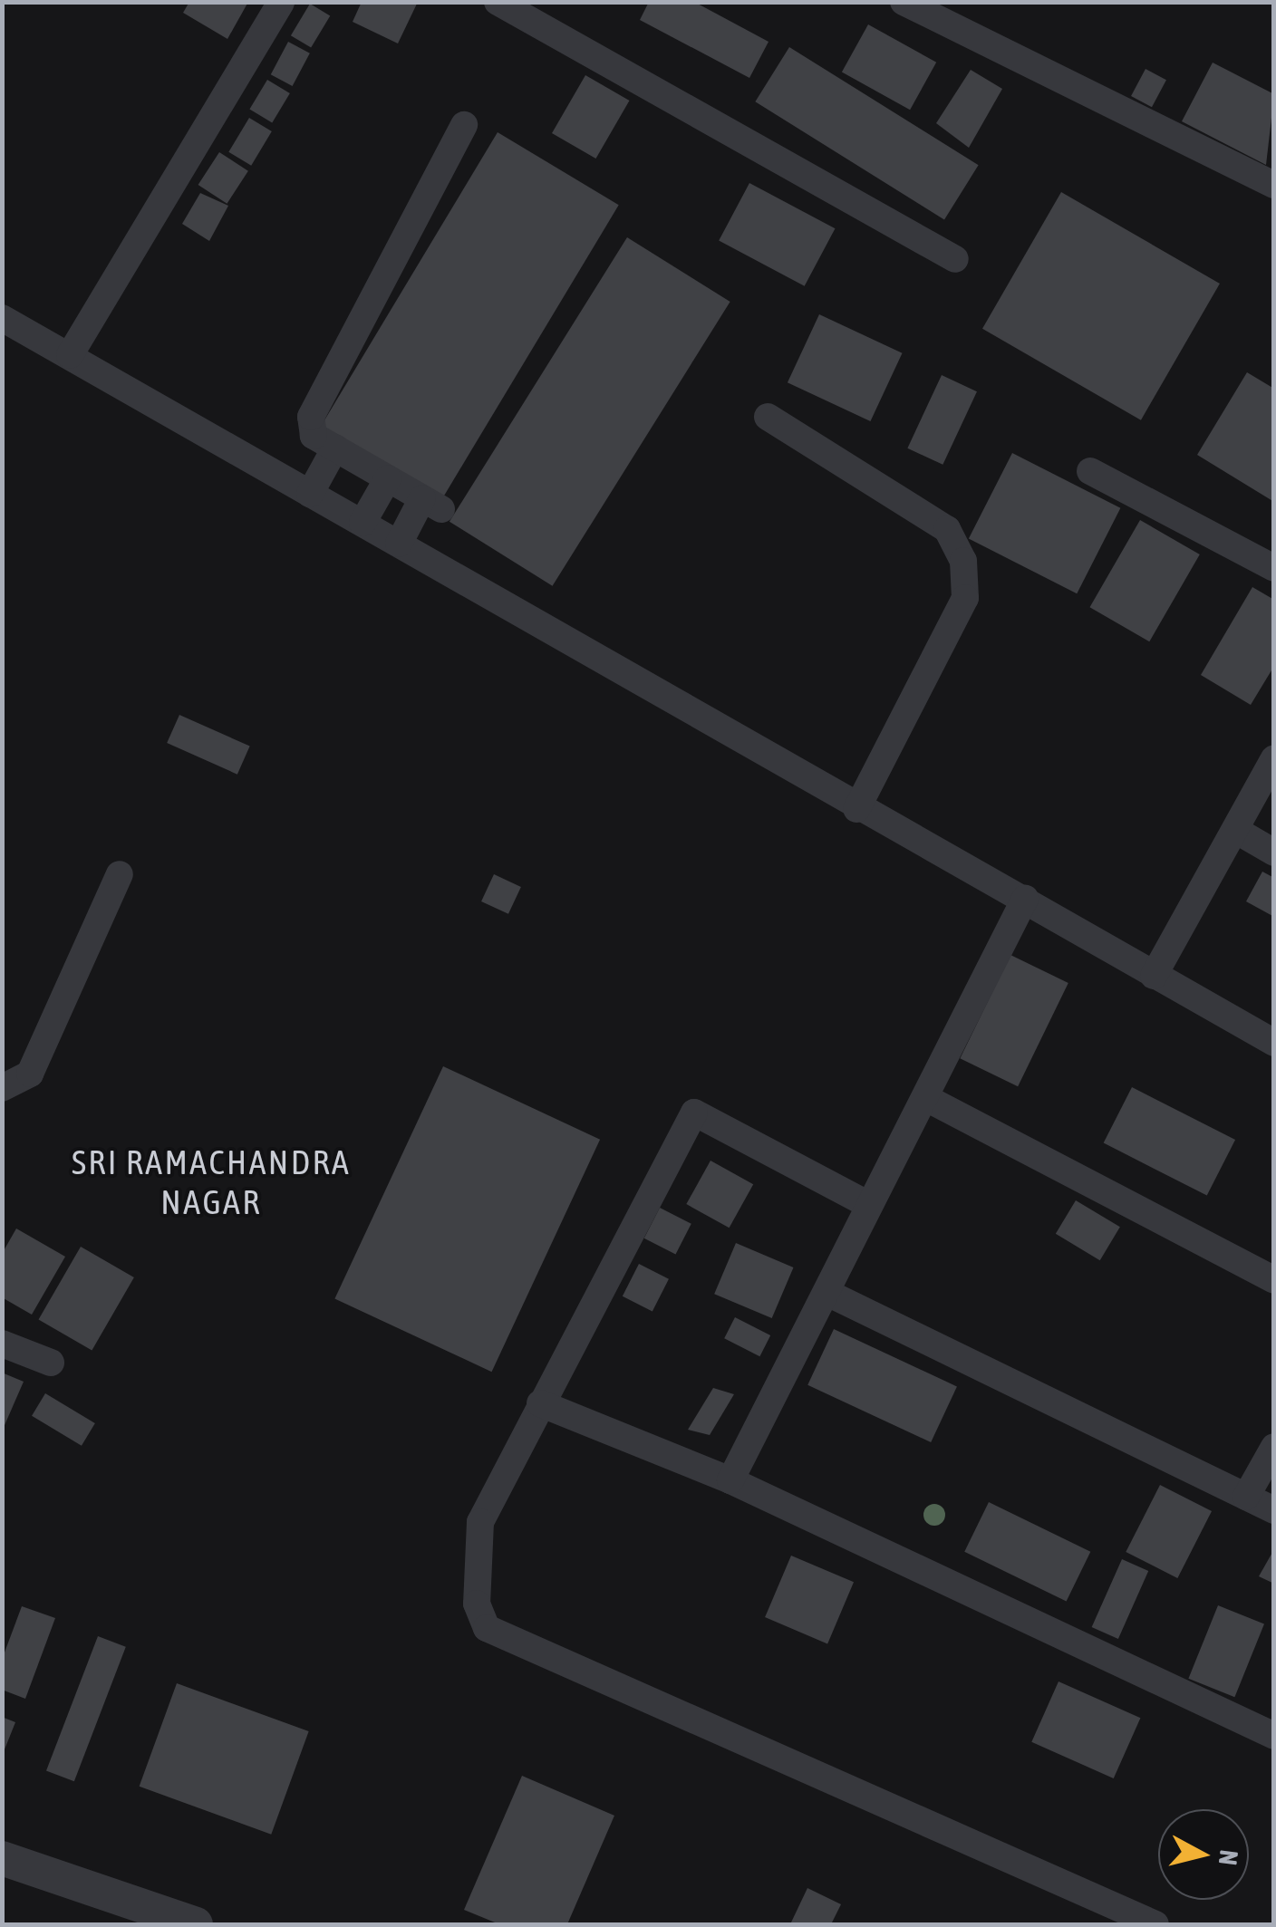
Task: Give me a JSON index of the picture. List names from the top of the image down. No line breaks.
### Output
{"districts":["SRI RAMACHANDRA NAGAR"],"north":"right"}
